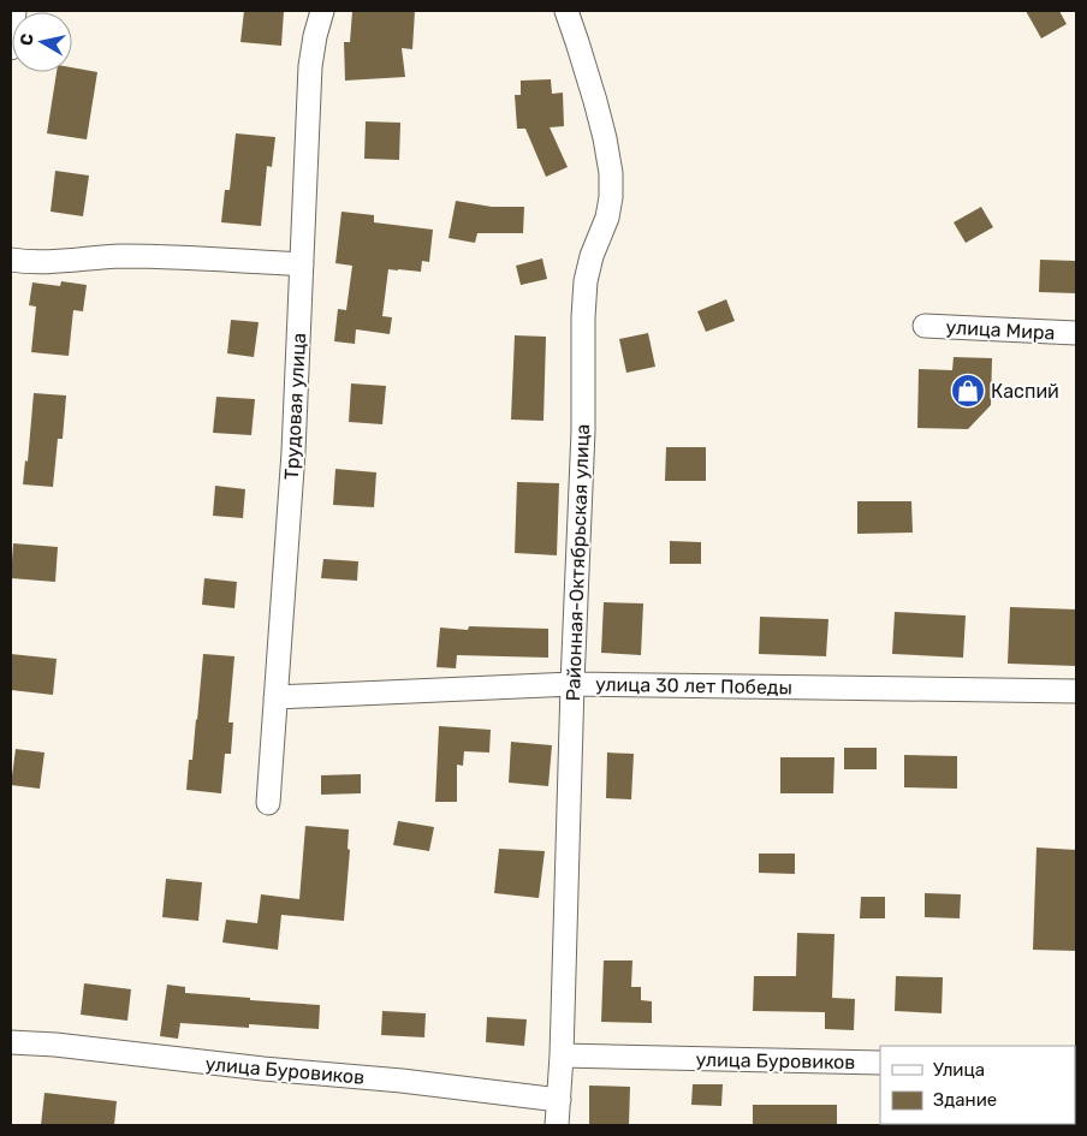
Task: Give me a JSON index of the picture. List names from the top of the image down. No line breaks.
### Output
{"streets":{"street":["улица Мира","Трудовая улица","Районная-Октябрьская улица","улица 30 лет Победы","улица Буровиков"]},"crossings":[["Трудовая улица","улица 30 лет Победы"],["Районная-Октябрьская улица","улица 30 лет Победы"],["Районная-Октябрьская улица","улица Буровиков"]],"places":{"shop":["Каспий"]},"legend":["Улица","Здание"],"north":"left"}
